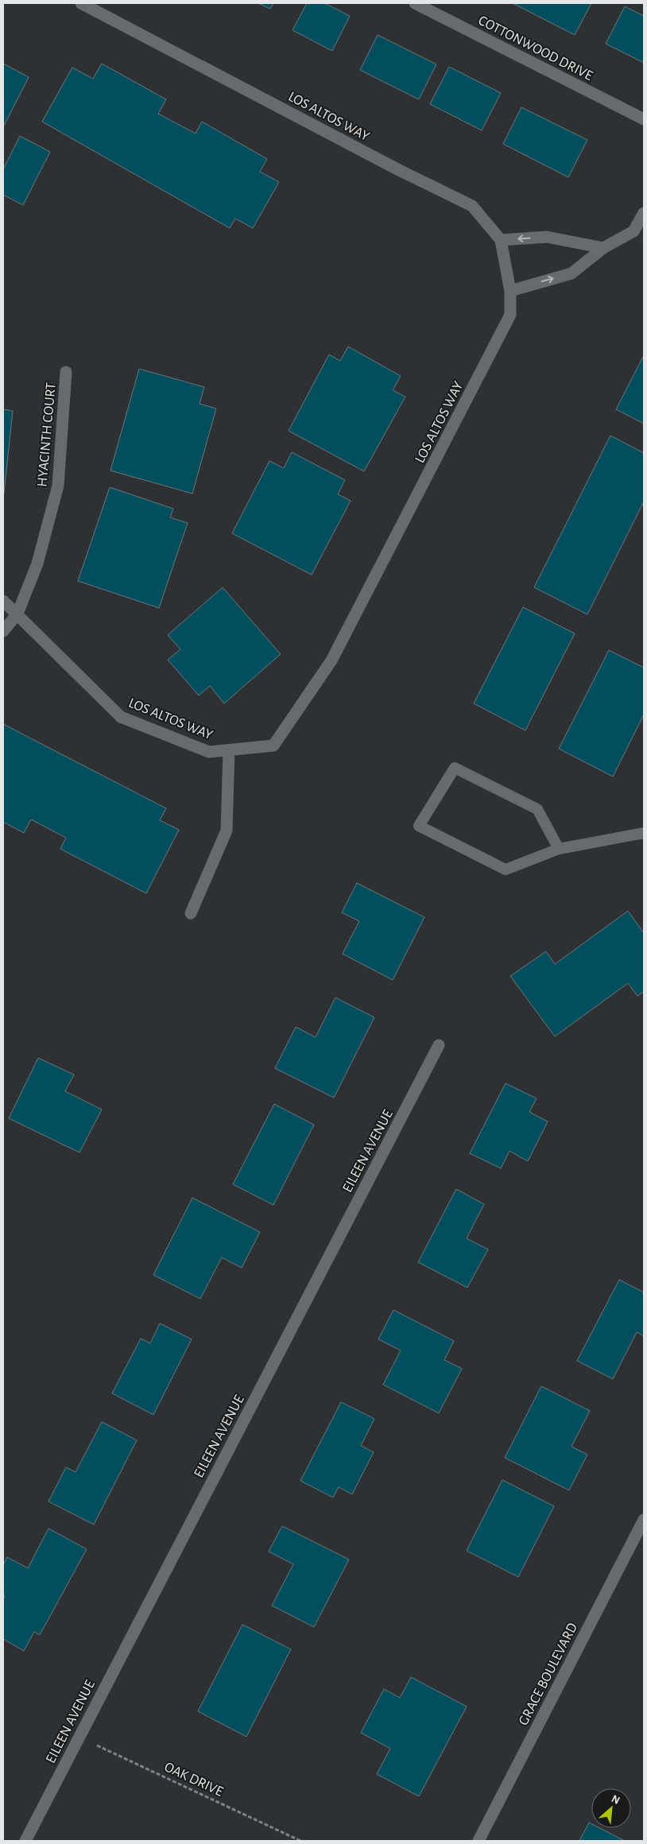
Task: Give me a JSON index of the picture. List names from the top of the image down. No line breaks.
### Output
{"streets":{"street":["COTTONWOOD DRIVE","LOS ALTOS WAY","HYACINTH COURT","EILEEN AVENUE","GRACE BOULEVARD"],"path":["OAK DRIVE"]},"crossings":[["LOS ALTOS WAY","HYACINTH COURT"],["EILEEN AVENUE","OAK DRIVE"]],"north":"top right"}
